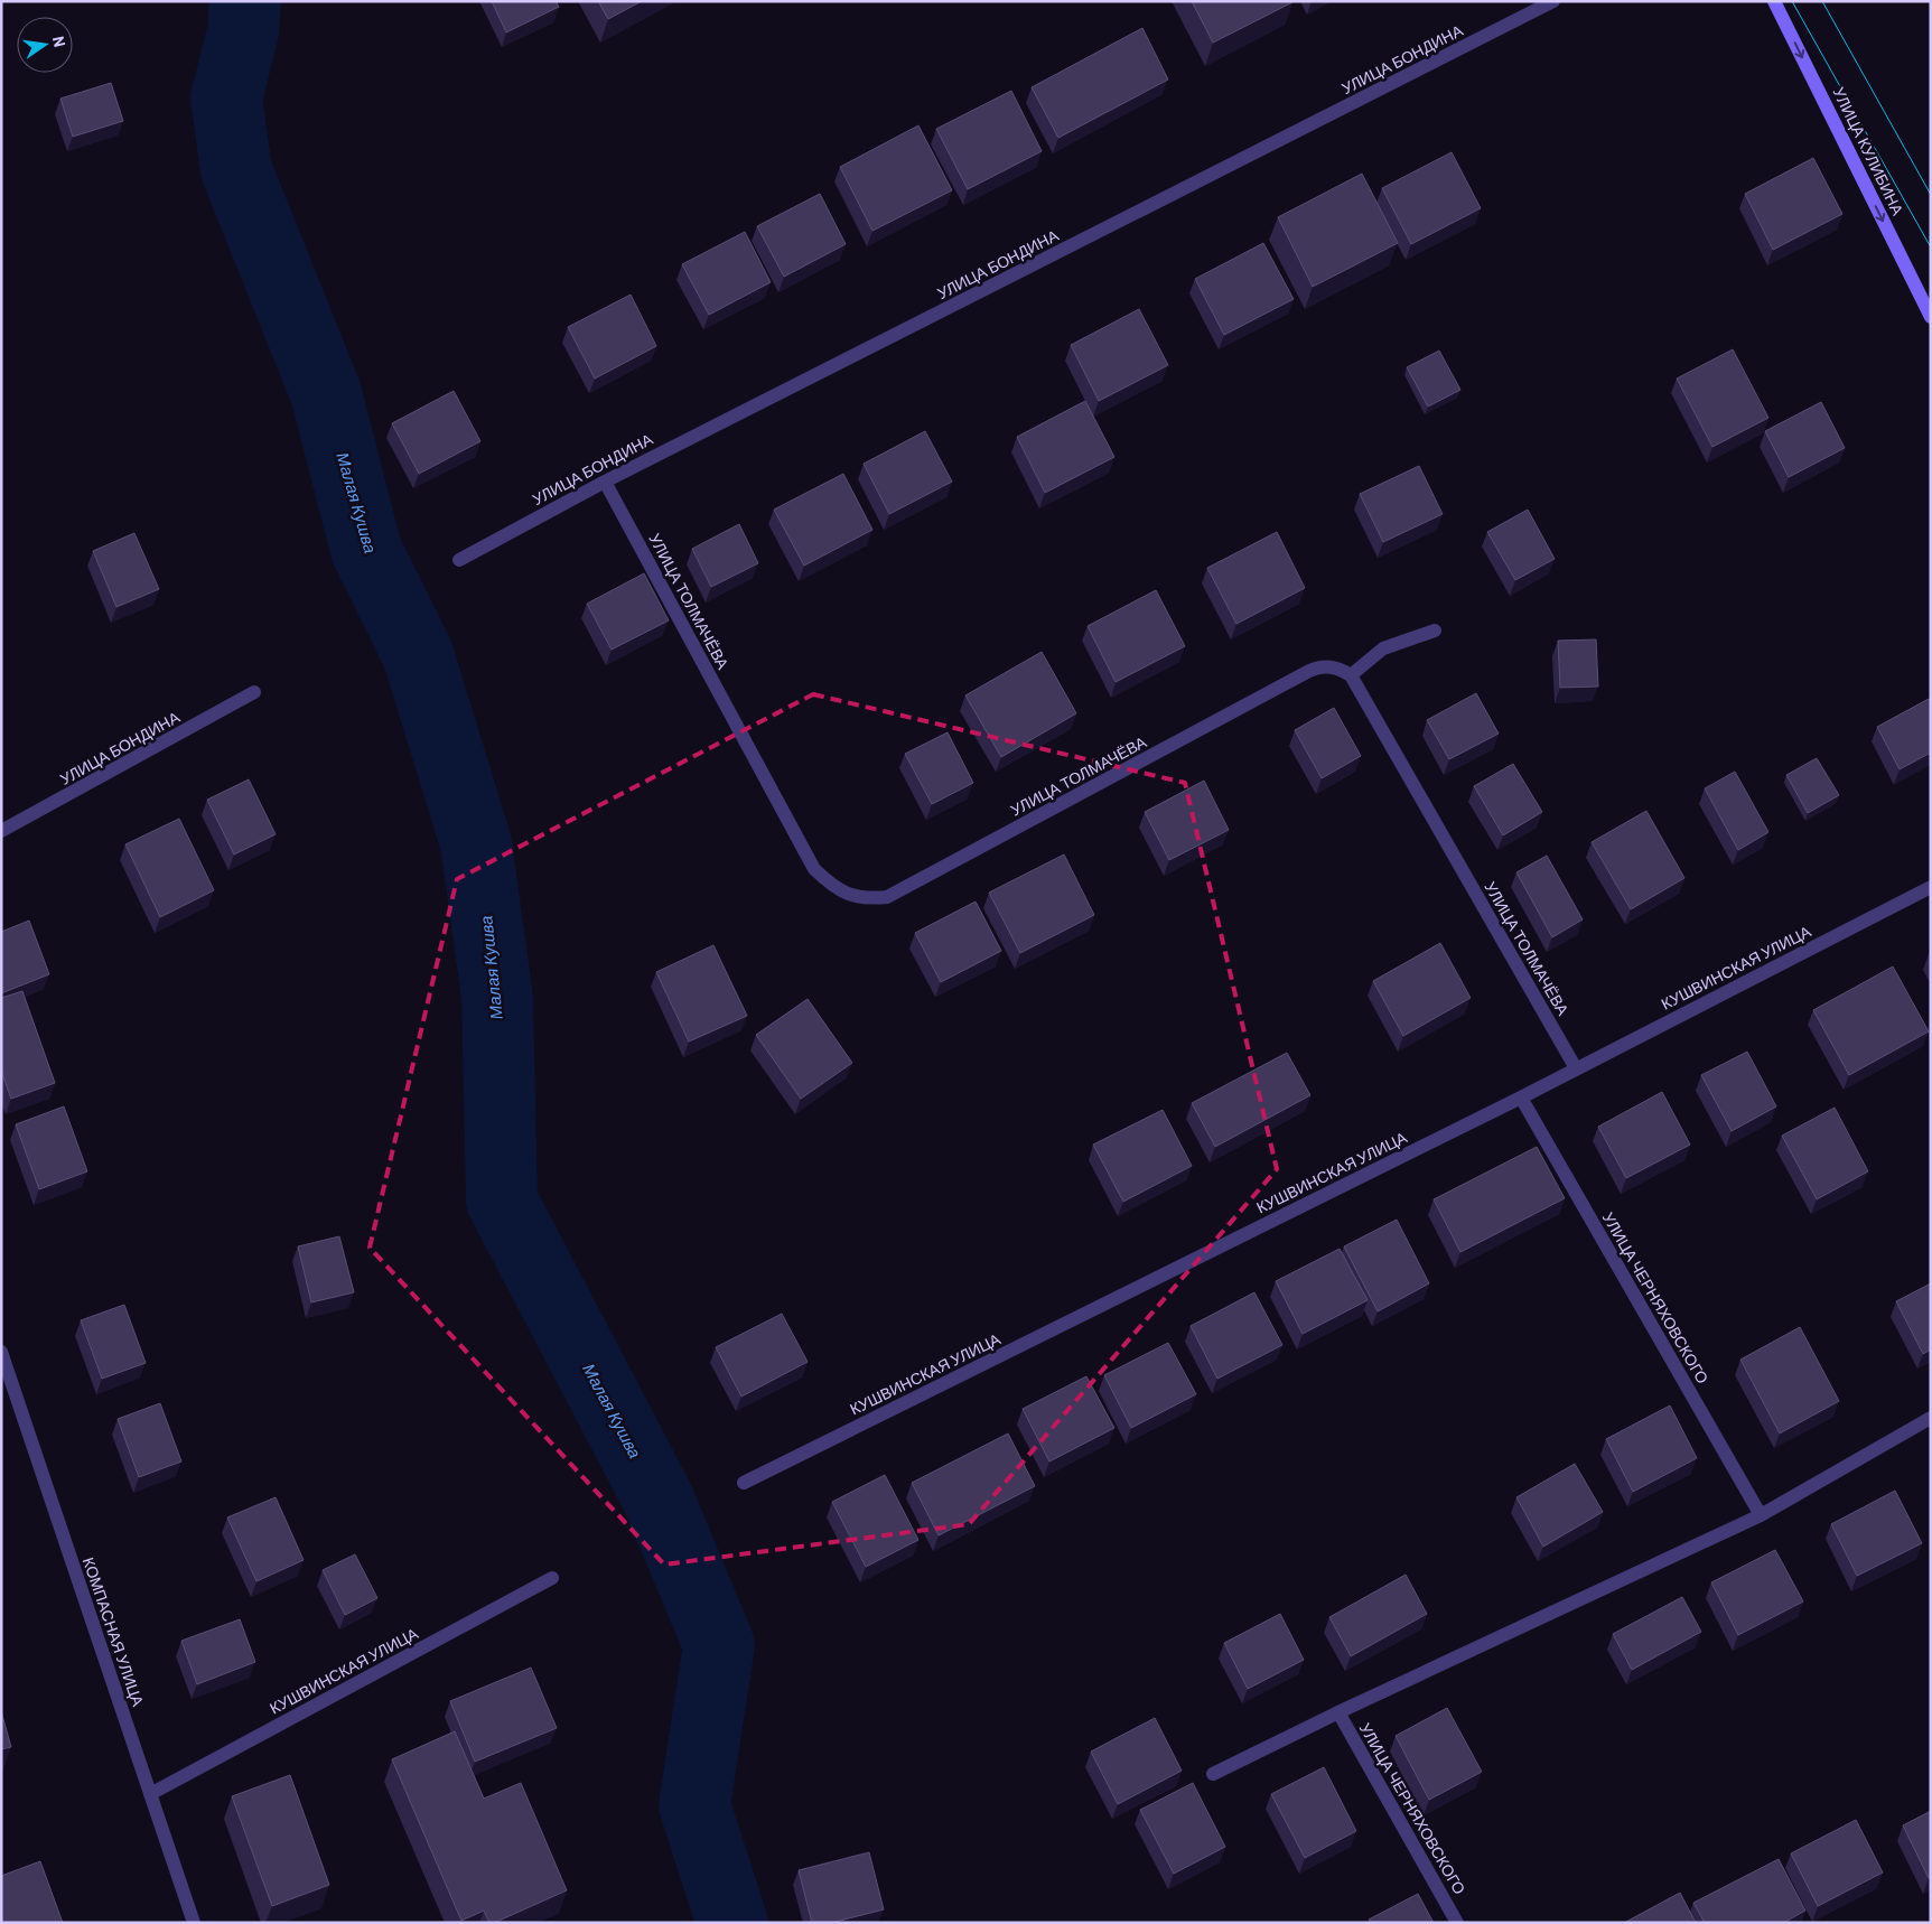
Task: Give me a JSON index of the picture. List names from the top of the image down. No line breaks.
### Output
{"streets":{"main road":["УЛИЦА КУЛИБИНА"],"street":["УЛИЦА БОНДИНА","УЛИЦА ТОЛМАЧЁВА","КУШВИНСКАЯ УЛИЦА","УЛИЦА ЧЕРНЯХОВСКОГО","КОМПАСНАЯ УЛИЦА"]},"crossings":[["УЛИЦА БОНДИНА","УЛИЦА ТОЛМАЧЁВА"],["УЛИЦА ТОЛМАЧЁВА","КУШВИНСКАЯ УЛИЦА"],["КУШВИНСКАЯ УЛИЦА","УЛИЦА ЧЕРНЯХОВСКОГО"],["КУШВИНСКАЯ УЛИЦА","КОМПАСНАЯ УЛИЦА"]],"one_way":["УЛИЦА КУЛИБИНА"],"water":["Малая Кушва"],"north":"right"}
